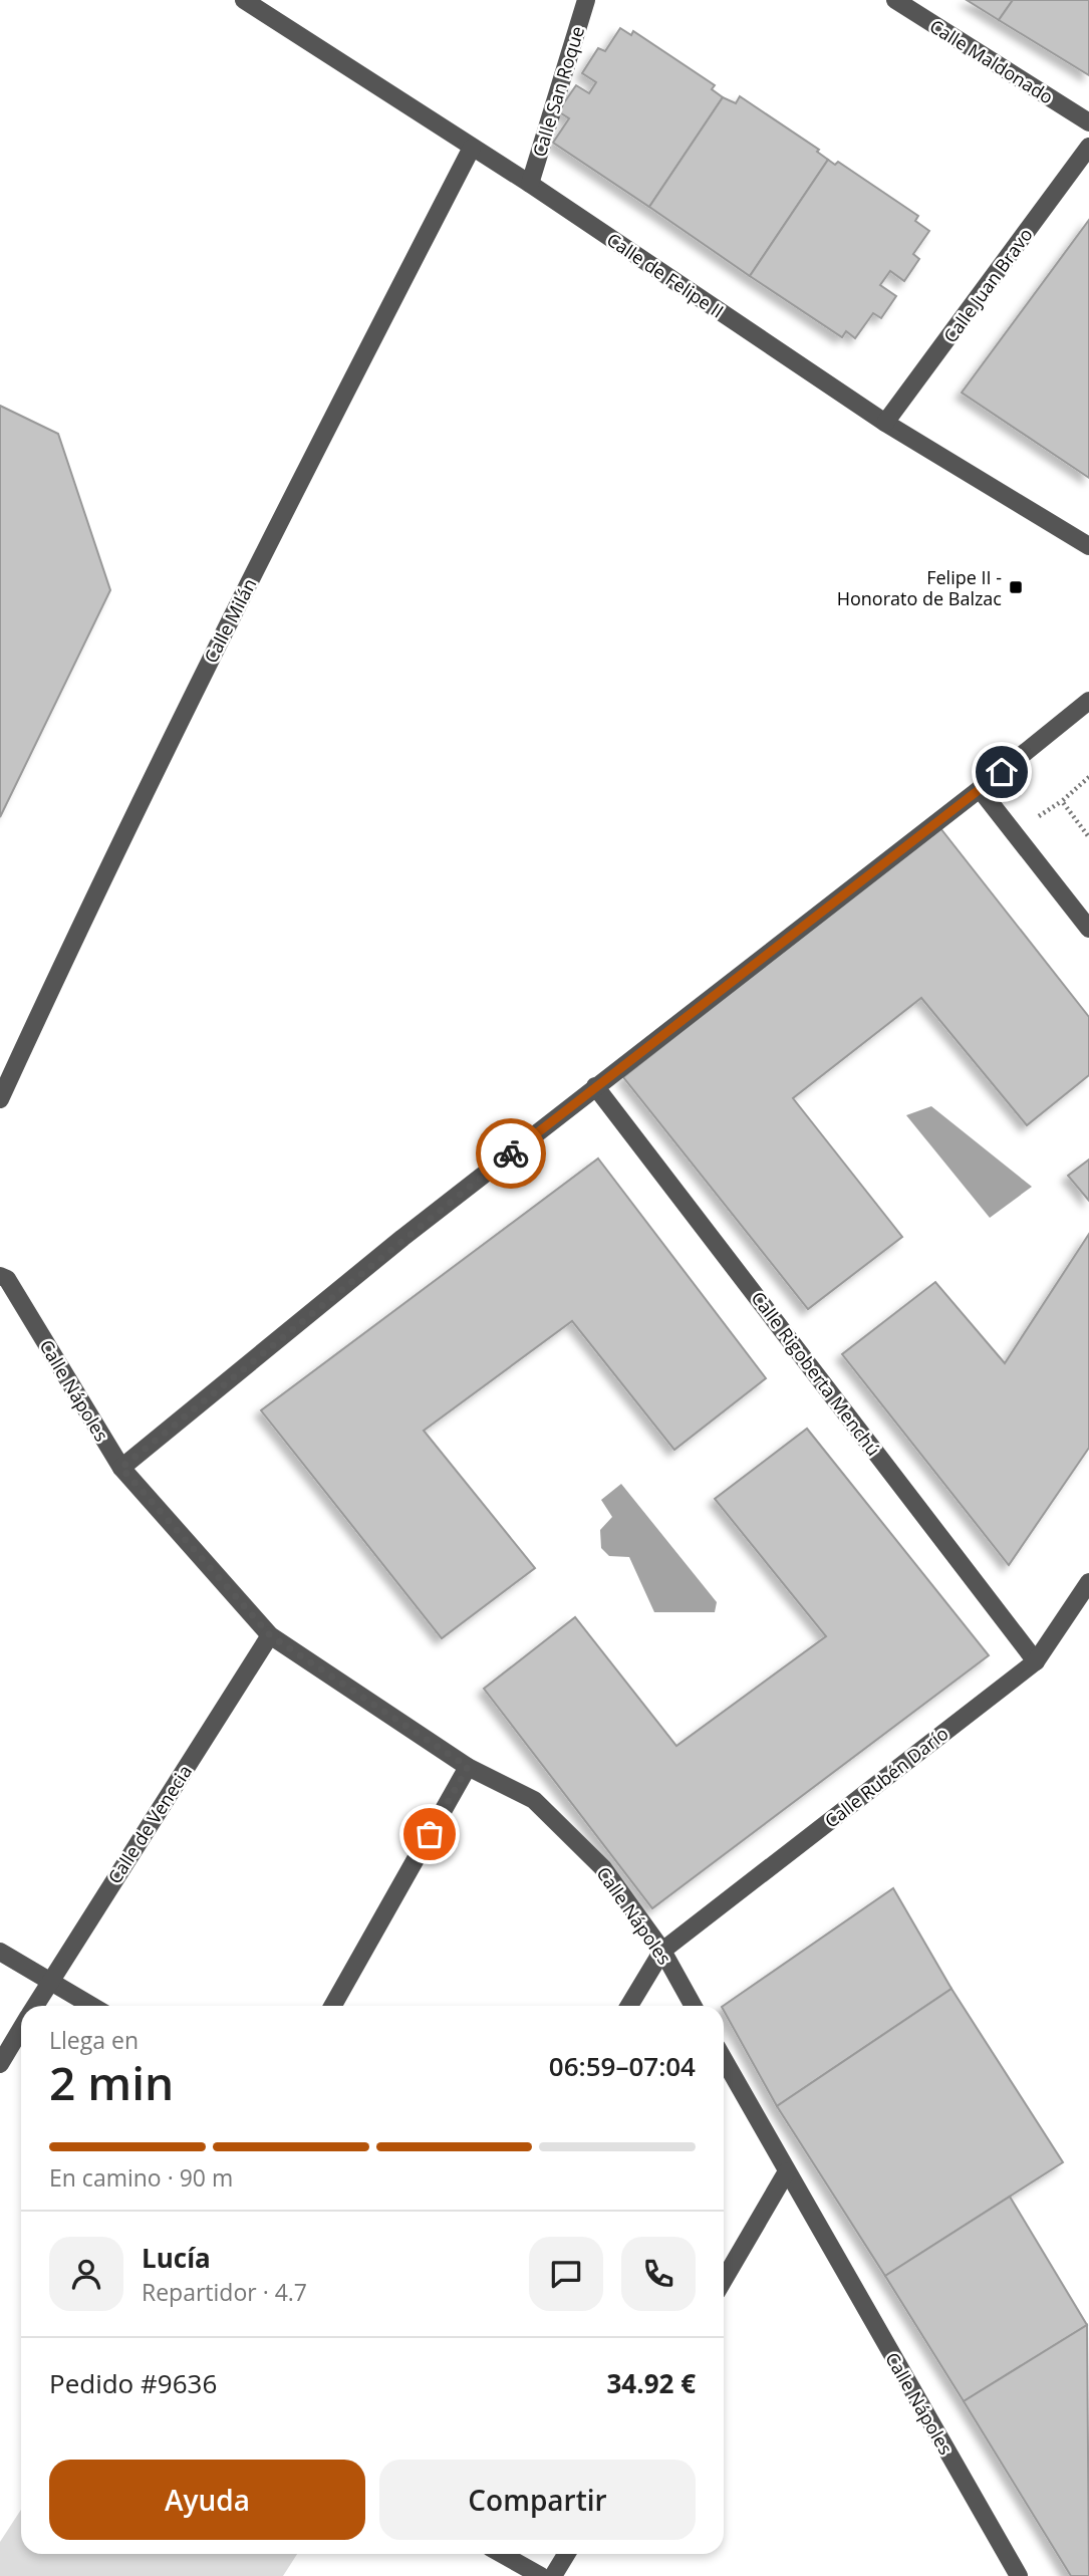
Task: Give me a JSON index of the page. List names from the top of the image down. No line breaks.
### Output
{"streets":{"street":["Calle Maldonado","Calle San Roque","Calle de Felipe II","Calle Juan Bravo","Calle Milán","Calle Rigoberta Menchú","Calle Nápoles","Calle Rubén Darío","Calle de Venecia"]},"crossings":[["Calle San Roque","Calle de Felipe II"],["Calle de Felipe II","Calle Juan Bravo"],["Calle de Felipe II","Calle Milán"],["Calle Rigoberta Menchú","Calle Rubén Darío"],["Calle Nápoles","Calle Rubén Darío"],["Calle Nápoles","Calle de Venecia"]],"places":{"transit":["Felipe II - Honorato de Balzac"]},"page":{"heading":["2 min","Llega en","06:59–07:04"],"panel":["Lucía","Repartidor · 4.7","Pedido #9636","34.92 €"],"bar":"En camino · 90 m","buttons":["Ayuda","Compartir"]}}
